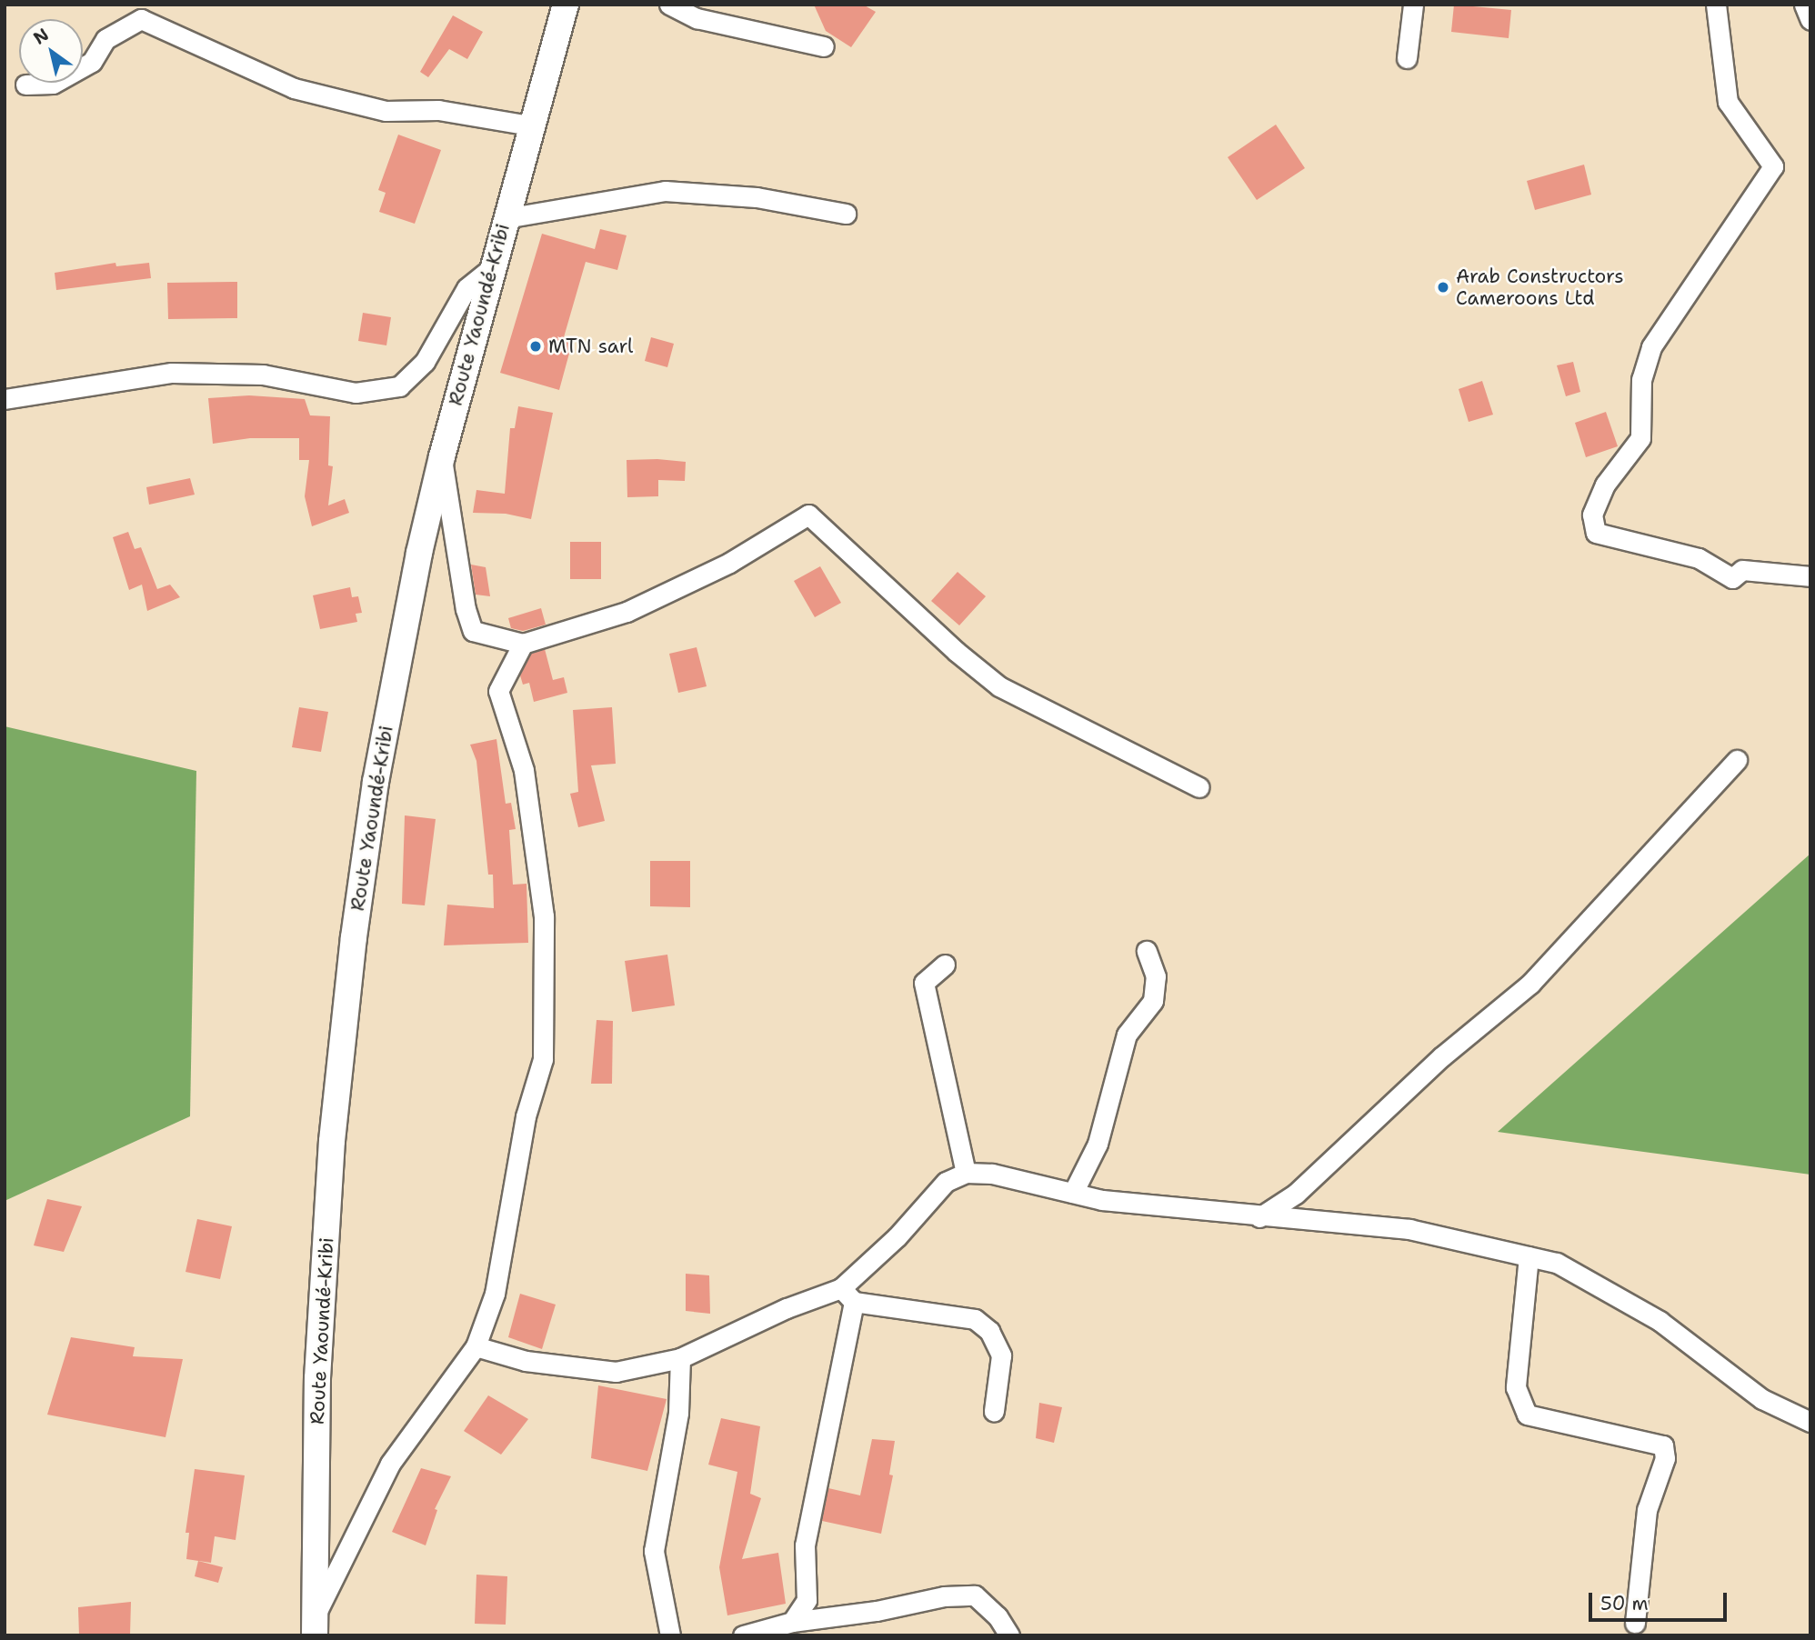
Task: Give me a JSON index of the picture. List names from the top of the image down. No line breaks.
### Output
{"streets":{"main road":["Route Yaoundé-Kribi"]},"places":["Arab Constructors Cameroons Ltd","MTN sarl"],"scale_bar":"50 m","north":"top left"}
